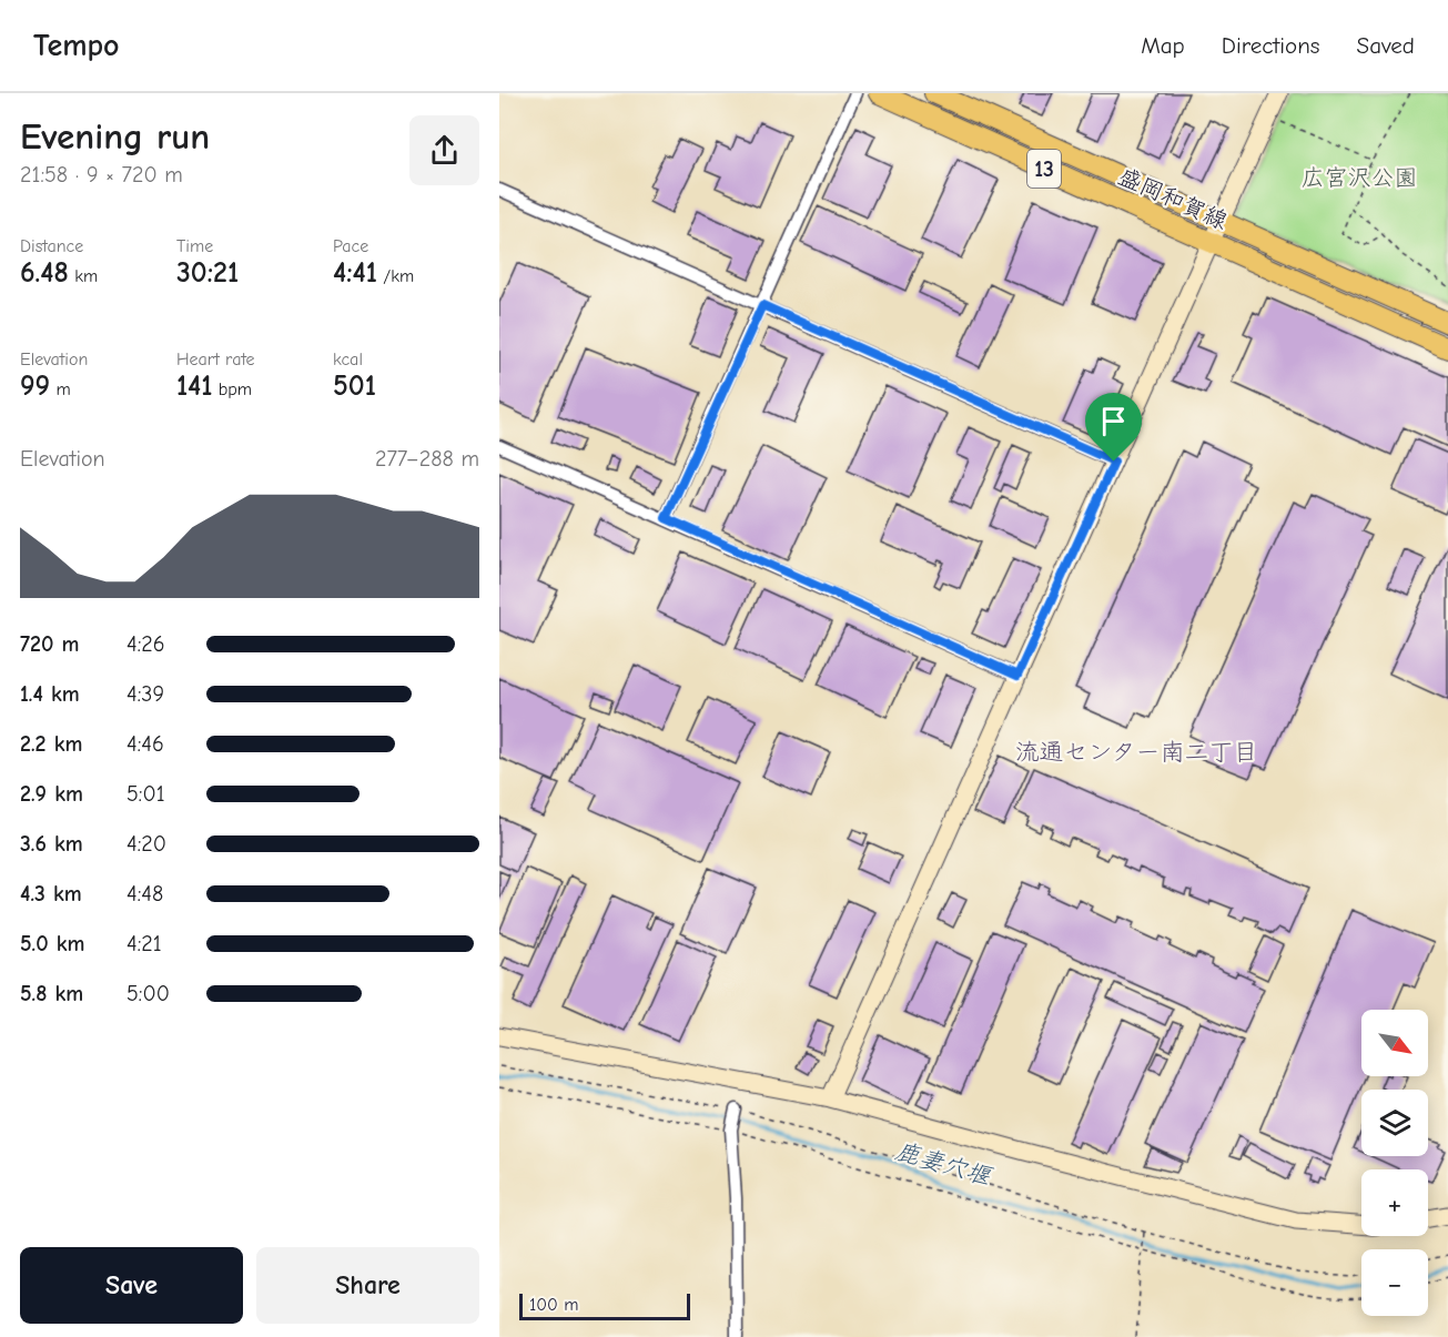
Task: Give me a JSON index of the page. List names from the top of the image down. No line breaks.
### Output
{"streets":{"main road":["13","盛岡和賀線"]},"districts":["流通センター南二丁目"],"water":["鹿妻穴堰"],"parks":["広宮沢公園"],"scale_bar":"100 m","north":"bottom right","page":{"header":"Tempo","nav":["Map","Directions","Saved"],"heading":["Evening run","21:58 · 9 × 720 m"],"stats":[["Distance","6.48 km"],["Time","30:21"],["Pace","4:41 /km"],["Elevation","99 m"],["Heart rate","141 bpm"],["kcal","501"]],"chart":["Elevation","277–288 m"],"list":[{"name":"720 m","note":"4:26"},{"name":"1.4 km","note":"4:39"},{"name":"2.2 km","note":"4:46"},{"name":"2.9 km","note":"5:01"},{"name":"3.6 km","note":"4:20"},{"name":"4.3 km","note":"4:48"},{"name":"5.0 km","note":"4:21"},{"name":"5.8 km","note":"5:00"}],"map_buttons":["+","−"],"buttons":["Save","Share"],"scale":"100 m"}}
